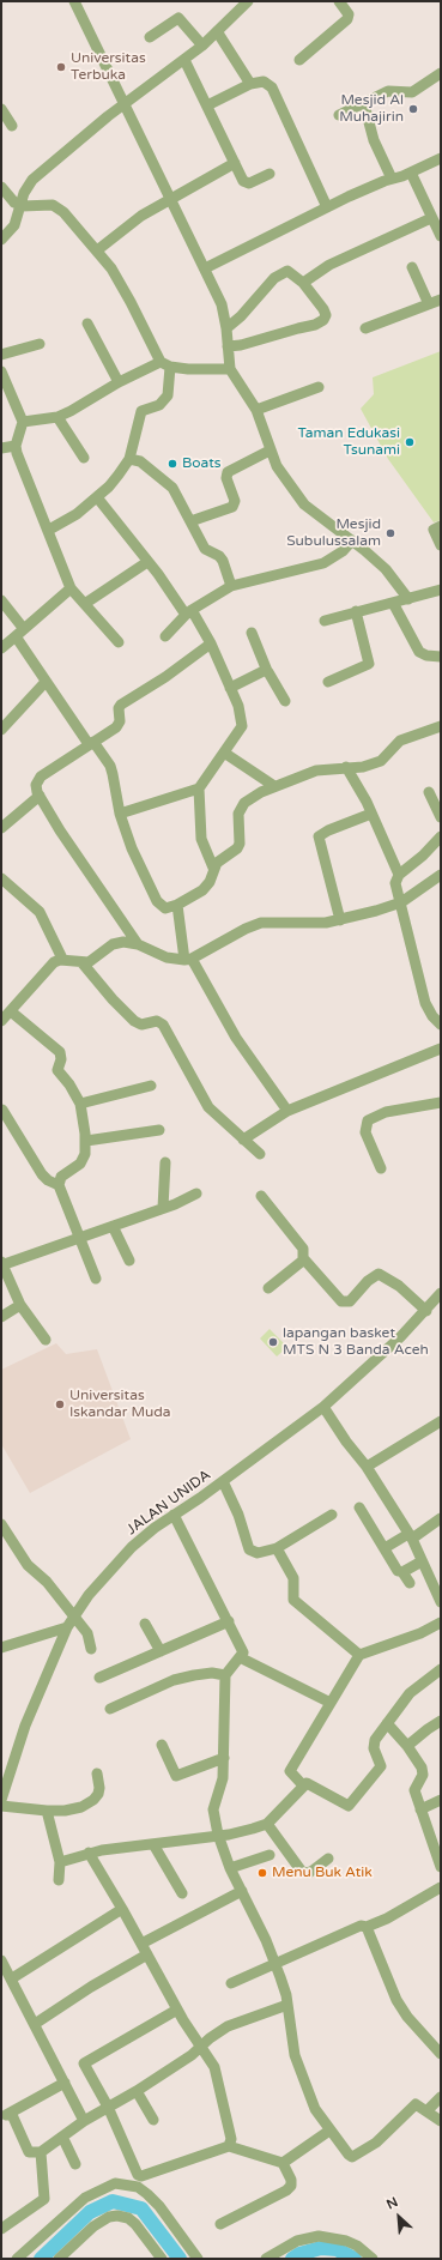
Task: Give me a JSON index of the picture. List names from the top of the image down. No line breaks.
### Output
{"streets":{"street":["JALAN UNIDA"]},"places":["Universitas Terbuka","Mesjid Al Muhajirin","Taman Edukasi Tsunami","Boats","Mesjid Subulussalam","lapangan basket MTS N 3 Banda Aceh","Universitas Iskandar Muda","Menu Buk Atik"],"north":"top left"}
